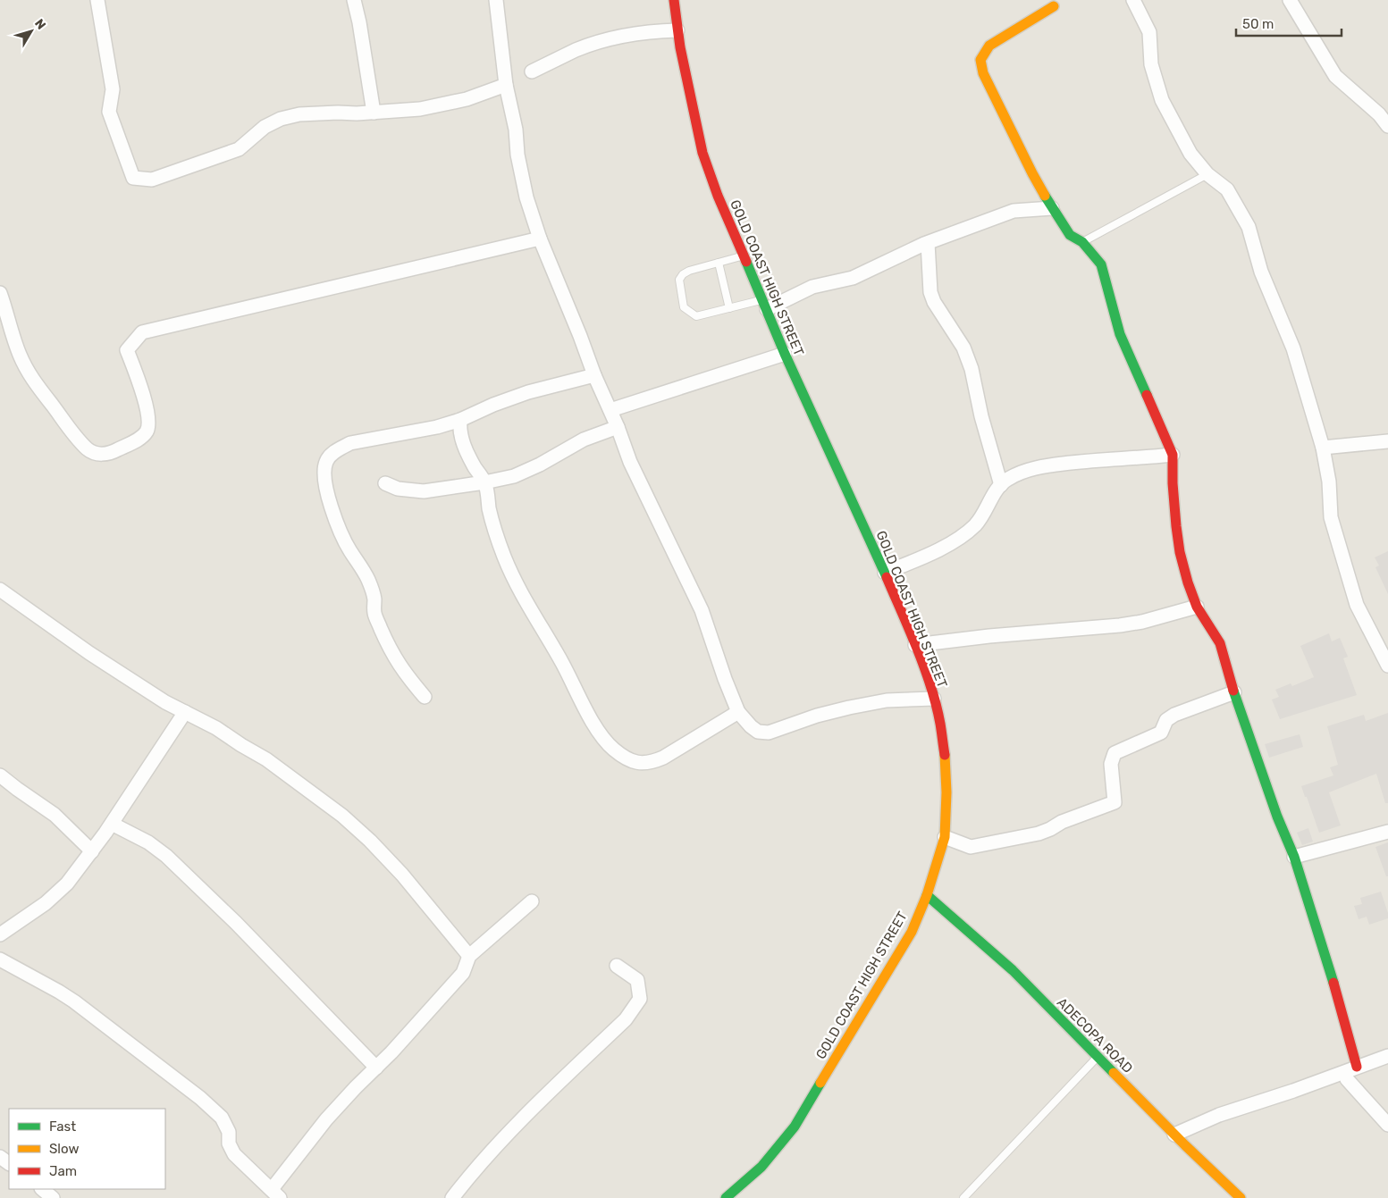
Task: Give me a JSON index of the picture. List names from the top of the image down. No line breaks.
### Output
{"streets":{"street":["GOLD COAST HIGH STREET","ADECOPA ROAD"]},"crossings":[["GOLD COAST HIGH STREET","ADECOPA ROAD"]],"legend":["Fast","Slow","Jam"],"scale_bar":"50 m","north":"top right"}
